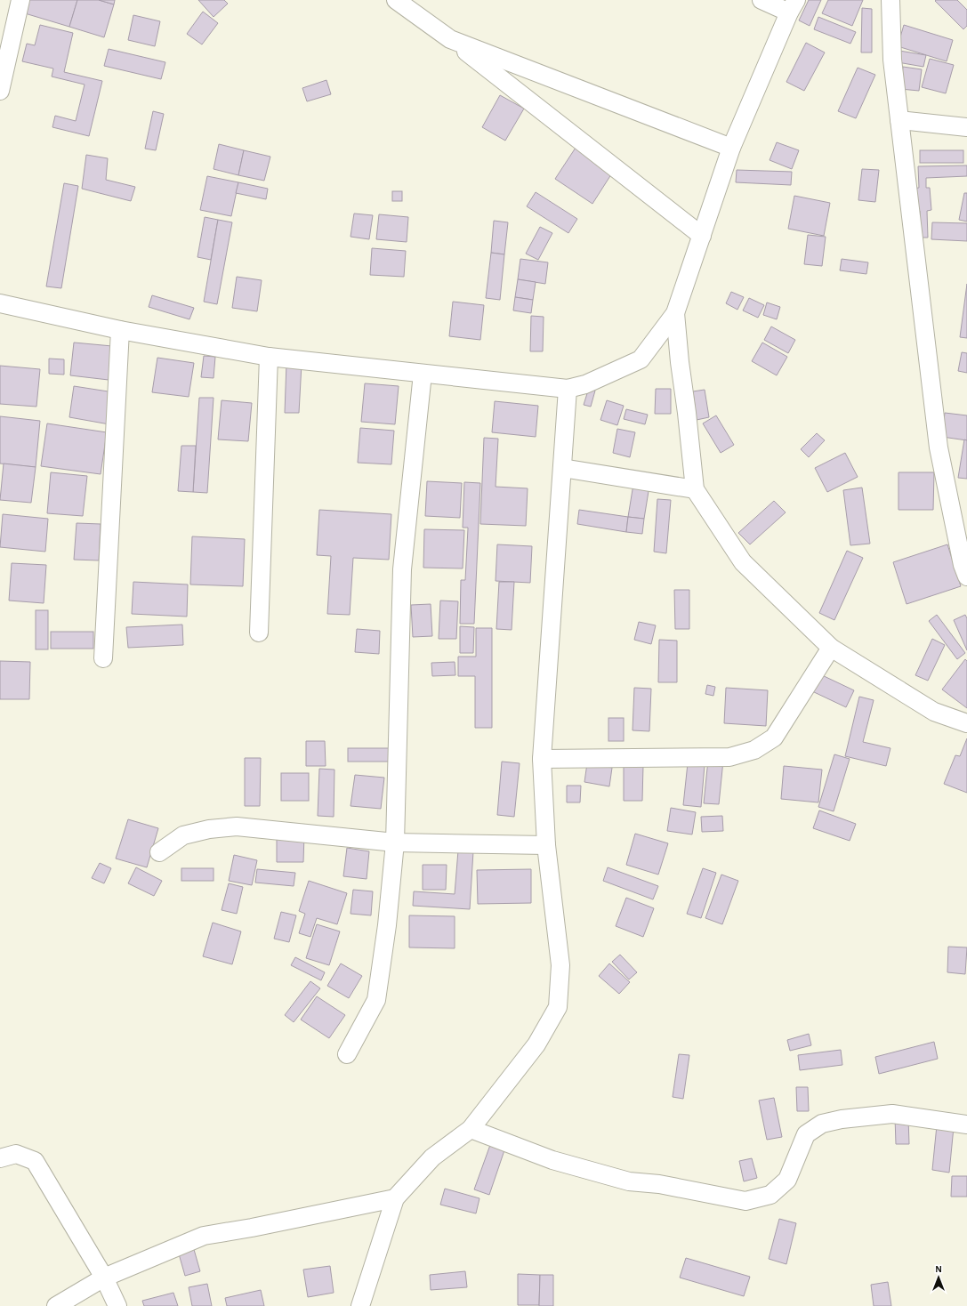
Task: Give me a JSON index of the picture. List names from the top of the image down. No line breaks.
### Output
{"north":"top"}
